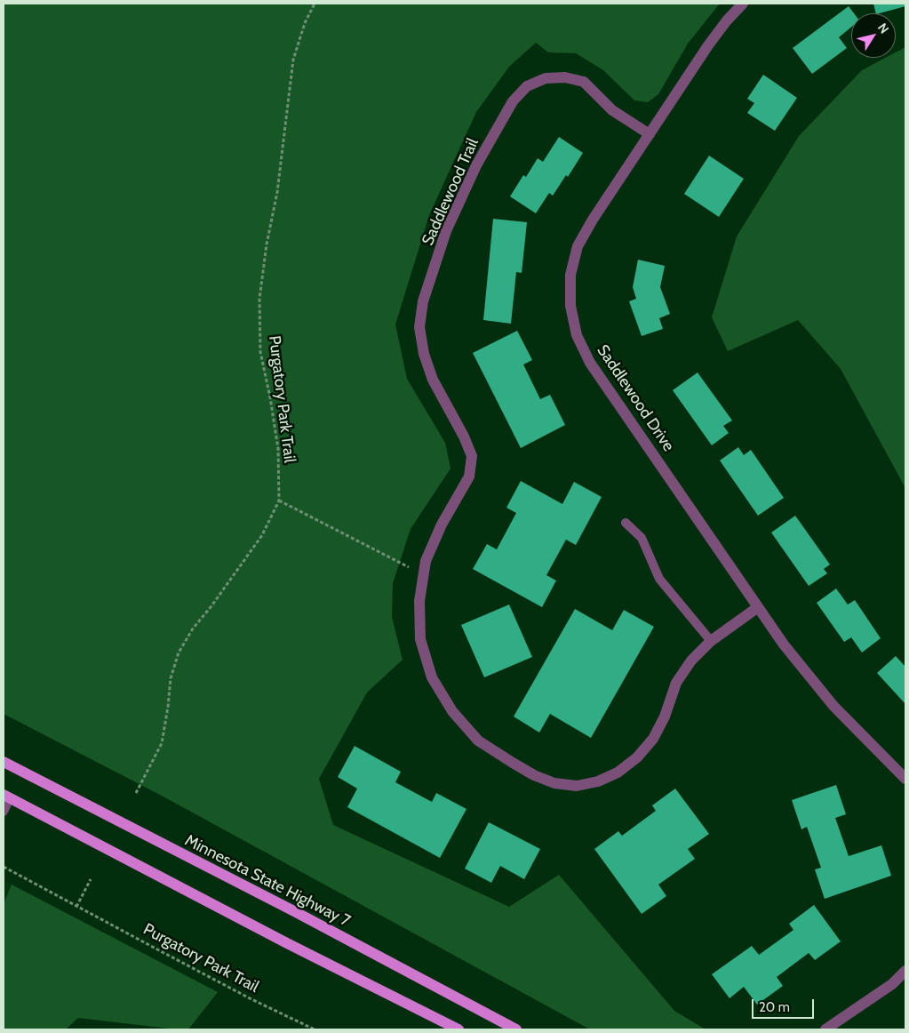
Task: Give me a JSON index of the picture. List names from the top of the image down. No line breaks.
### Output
{"streets":{"main road":["Minnesota State Highway 7"],"street":["Saddlewood Trail","Saddlewood Drive"],"path":["Purgatory Park Trail"]},"crossings":[["Saddlewood Trail","Saddlewood Drive"]],"scale_bar":"20 m","north":"top right"}
